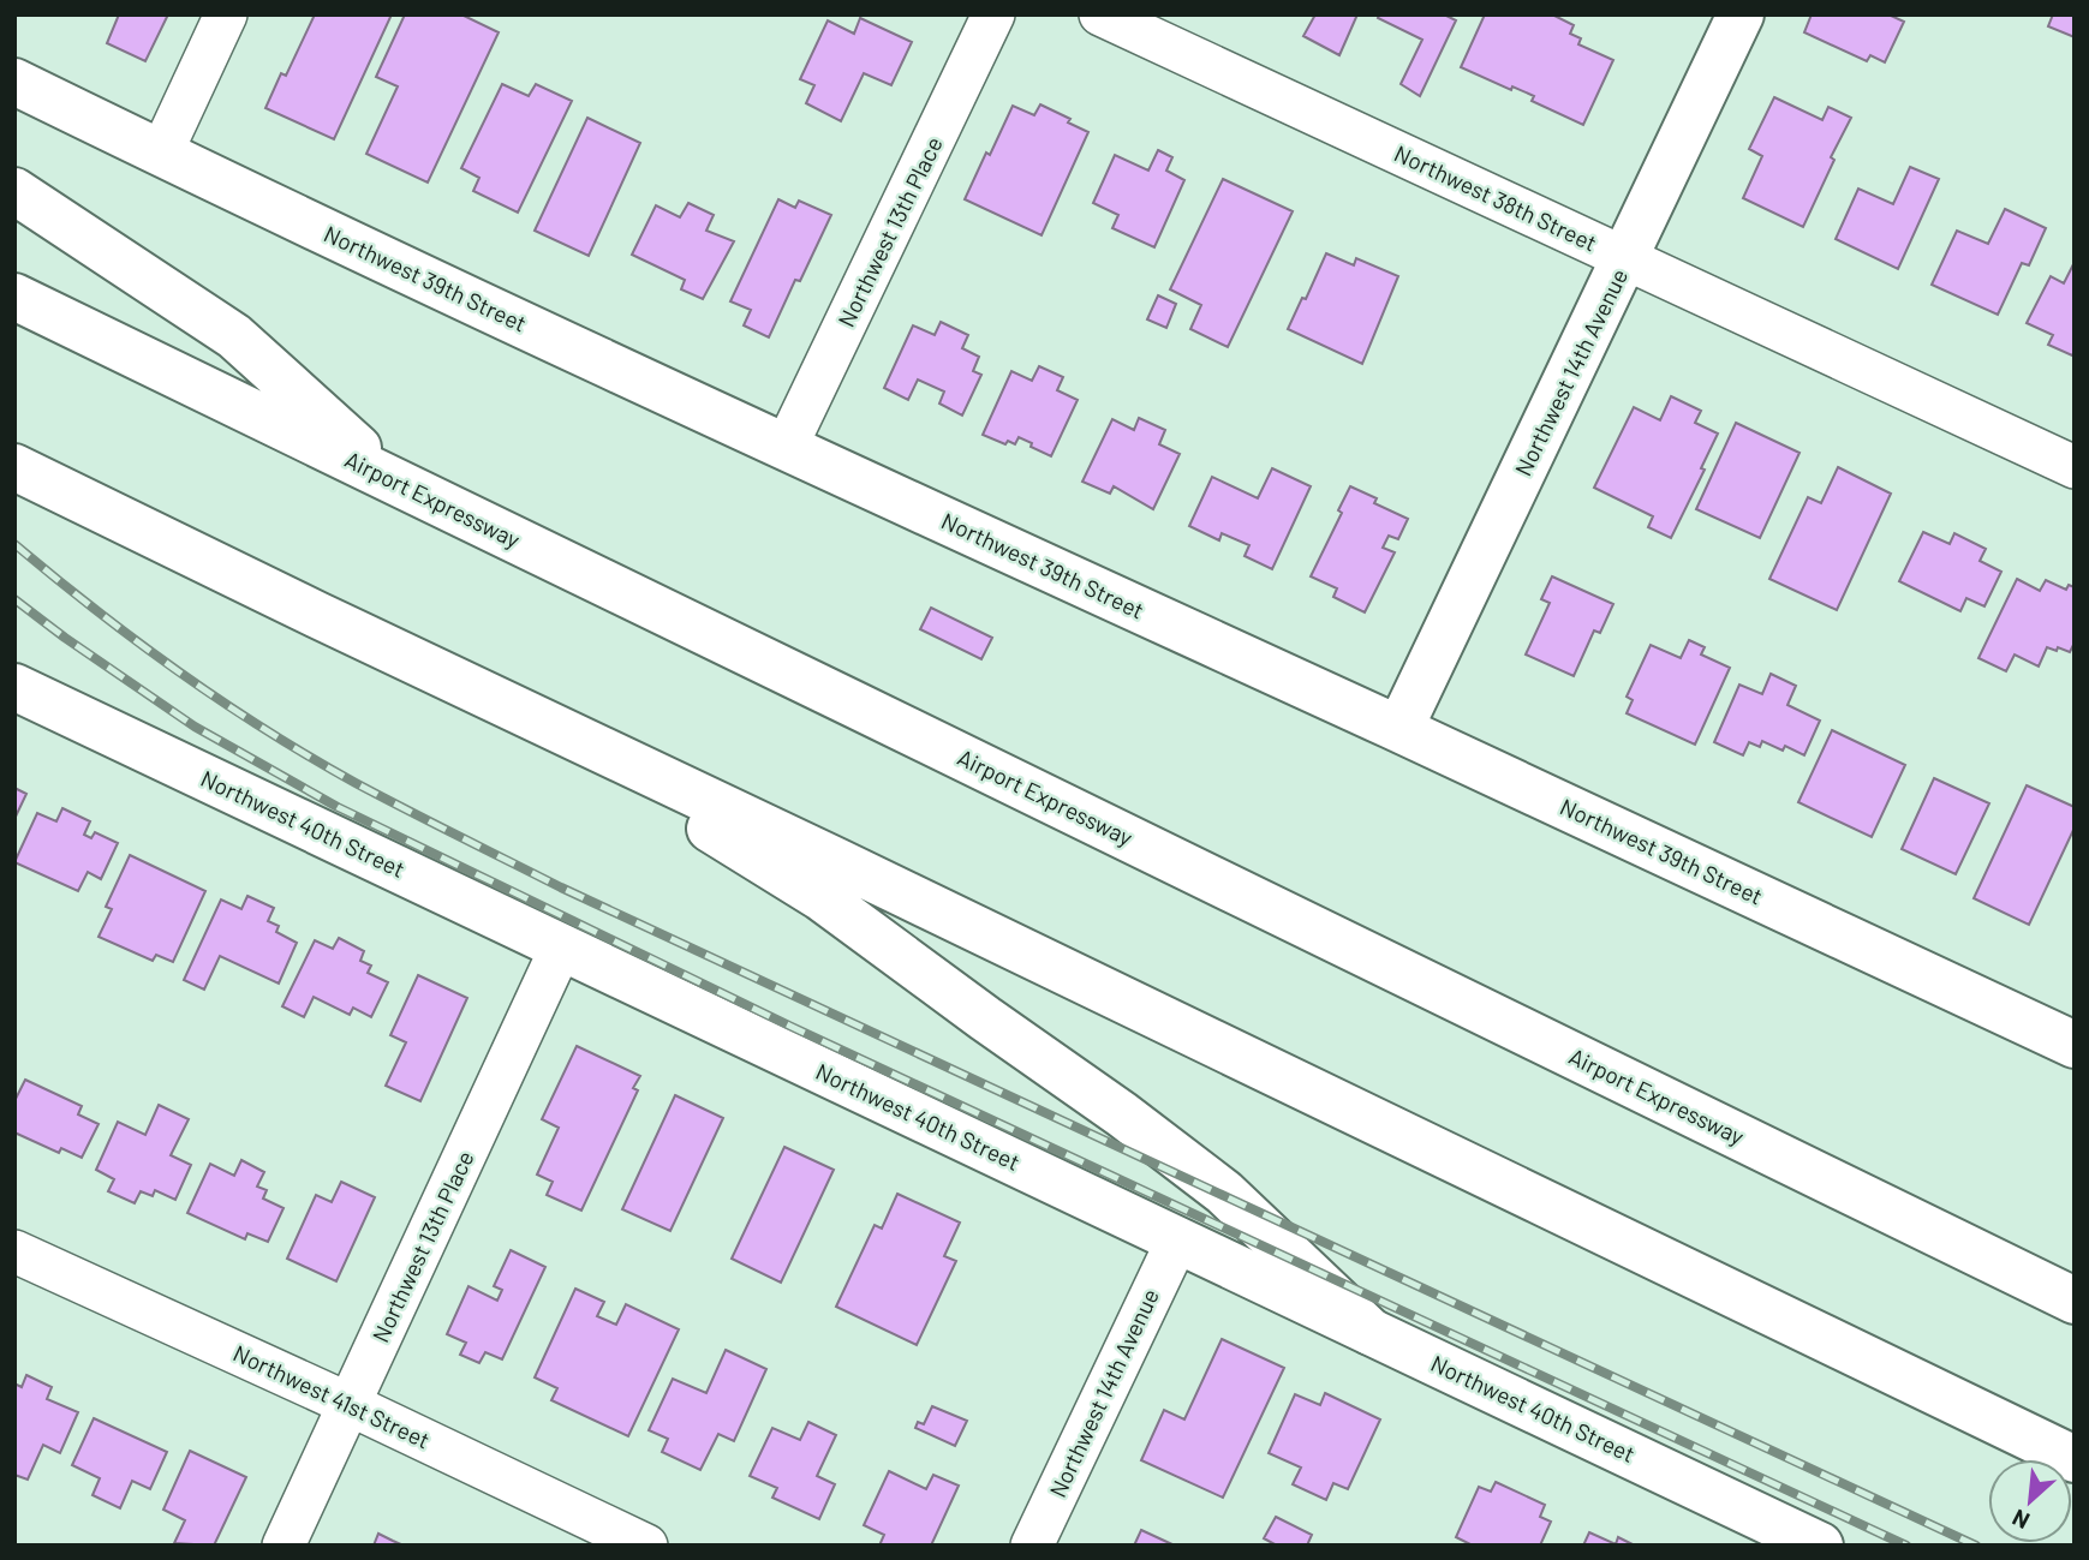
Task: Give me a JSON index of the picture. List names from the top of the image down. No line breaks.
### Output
{"streets":{"main road":["Northwest 39th Street","Northwest 14th Avenue","Airport Expressway","Northwest 40th Street"],"street":["Northwest 38th Street","Northwest 13th Place","Northwest 41st Street"]},"crossings":[["Northwest 38th Street","Northwest 14th Avenue"],["Northwest 13th Place","Northwest 39th Street"],["Northwest 13th Place","Northwest 40th Street"],["Northwest 13th Place","Northwest 41st Street"],["Northwest 39th Street","Northwest 14th Avenue"],["Northwest 14th Avenue","Northwest 40th Street"]],"north":"bottom left"}
